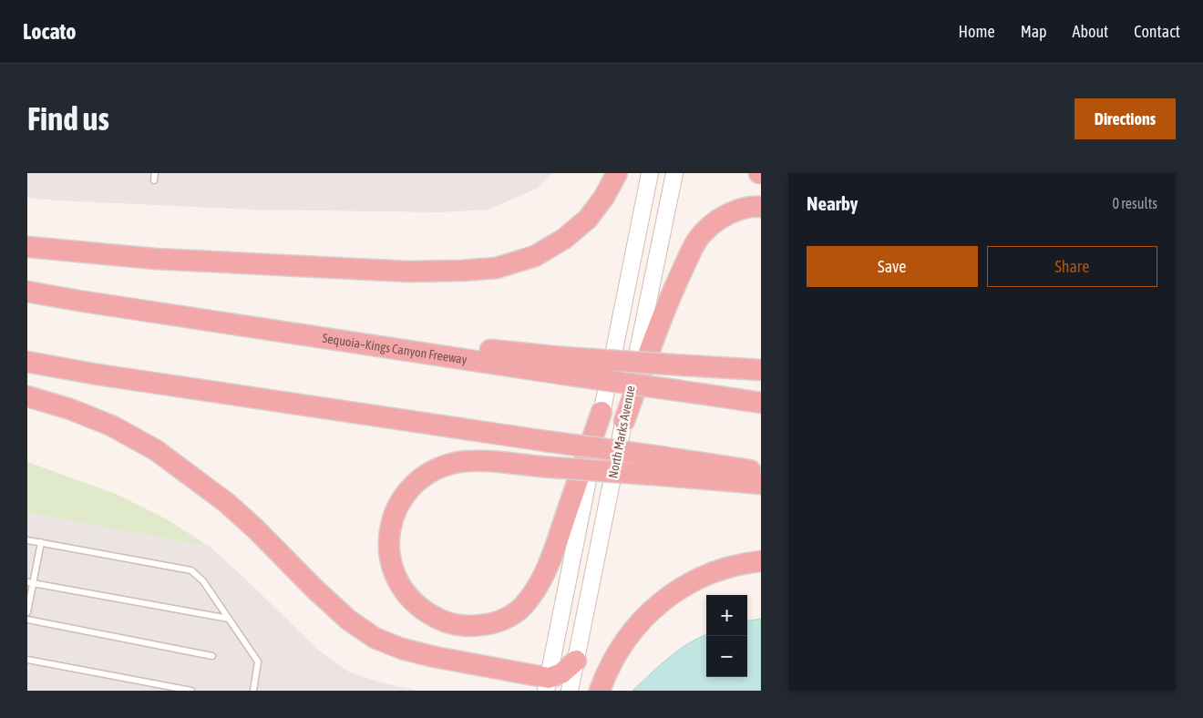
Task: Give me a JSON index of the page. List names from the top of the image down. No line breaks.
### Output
{"streets":{"highway":["Sequoia–Kings Canyon Freeway"],"main road":["North Marks Avenue"]},"page":{"header":"Locato","nav":["Home","Map","About","Contact"],"buttons":["Directions",["Save","Share"]],"title":"Find us","heading":["Nearby","0 results"],"map_buttons":["+","−"]}}
